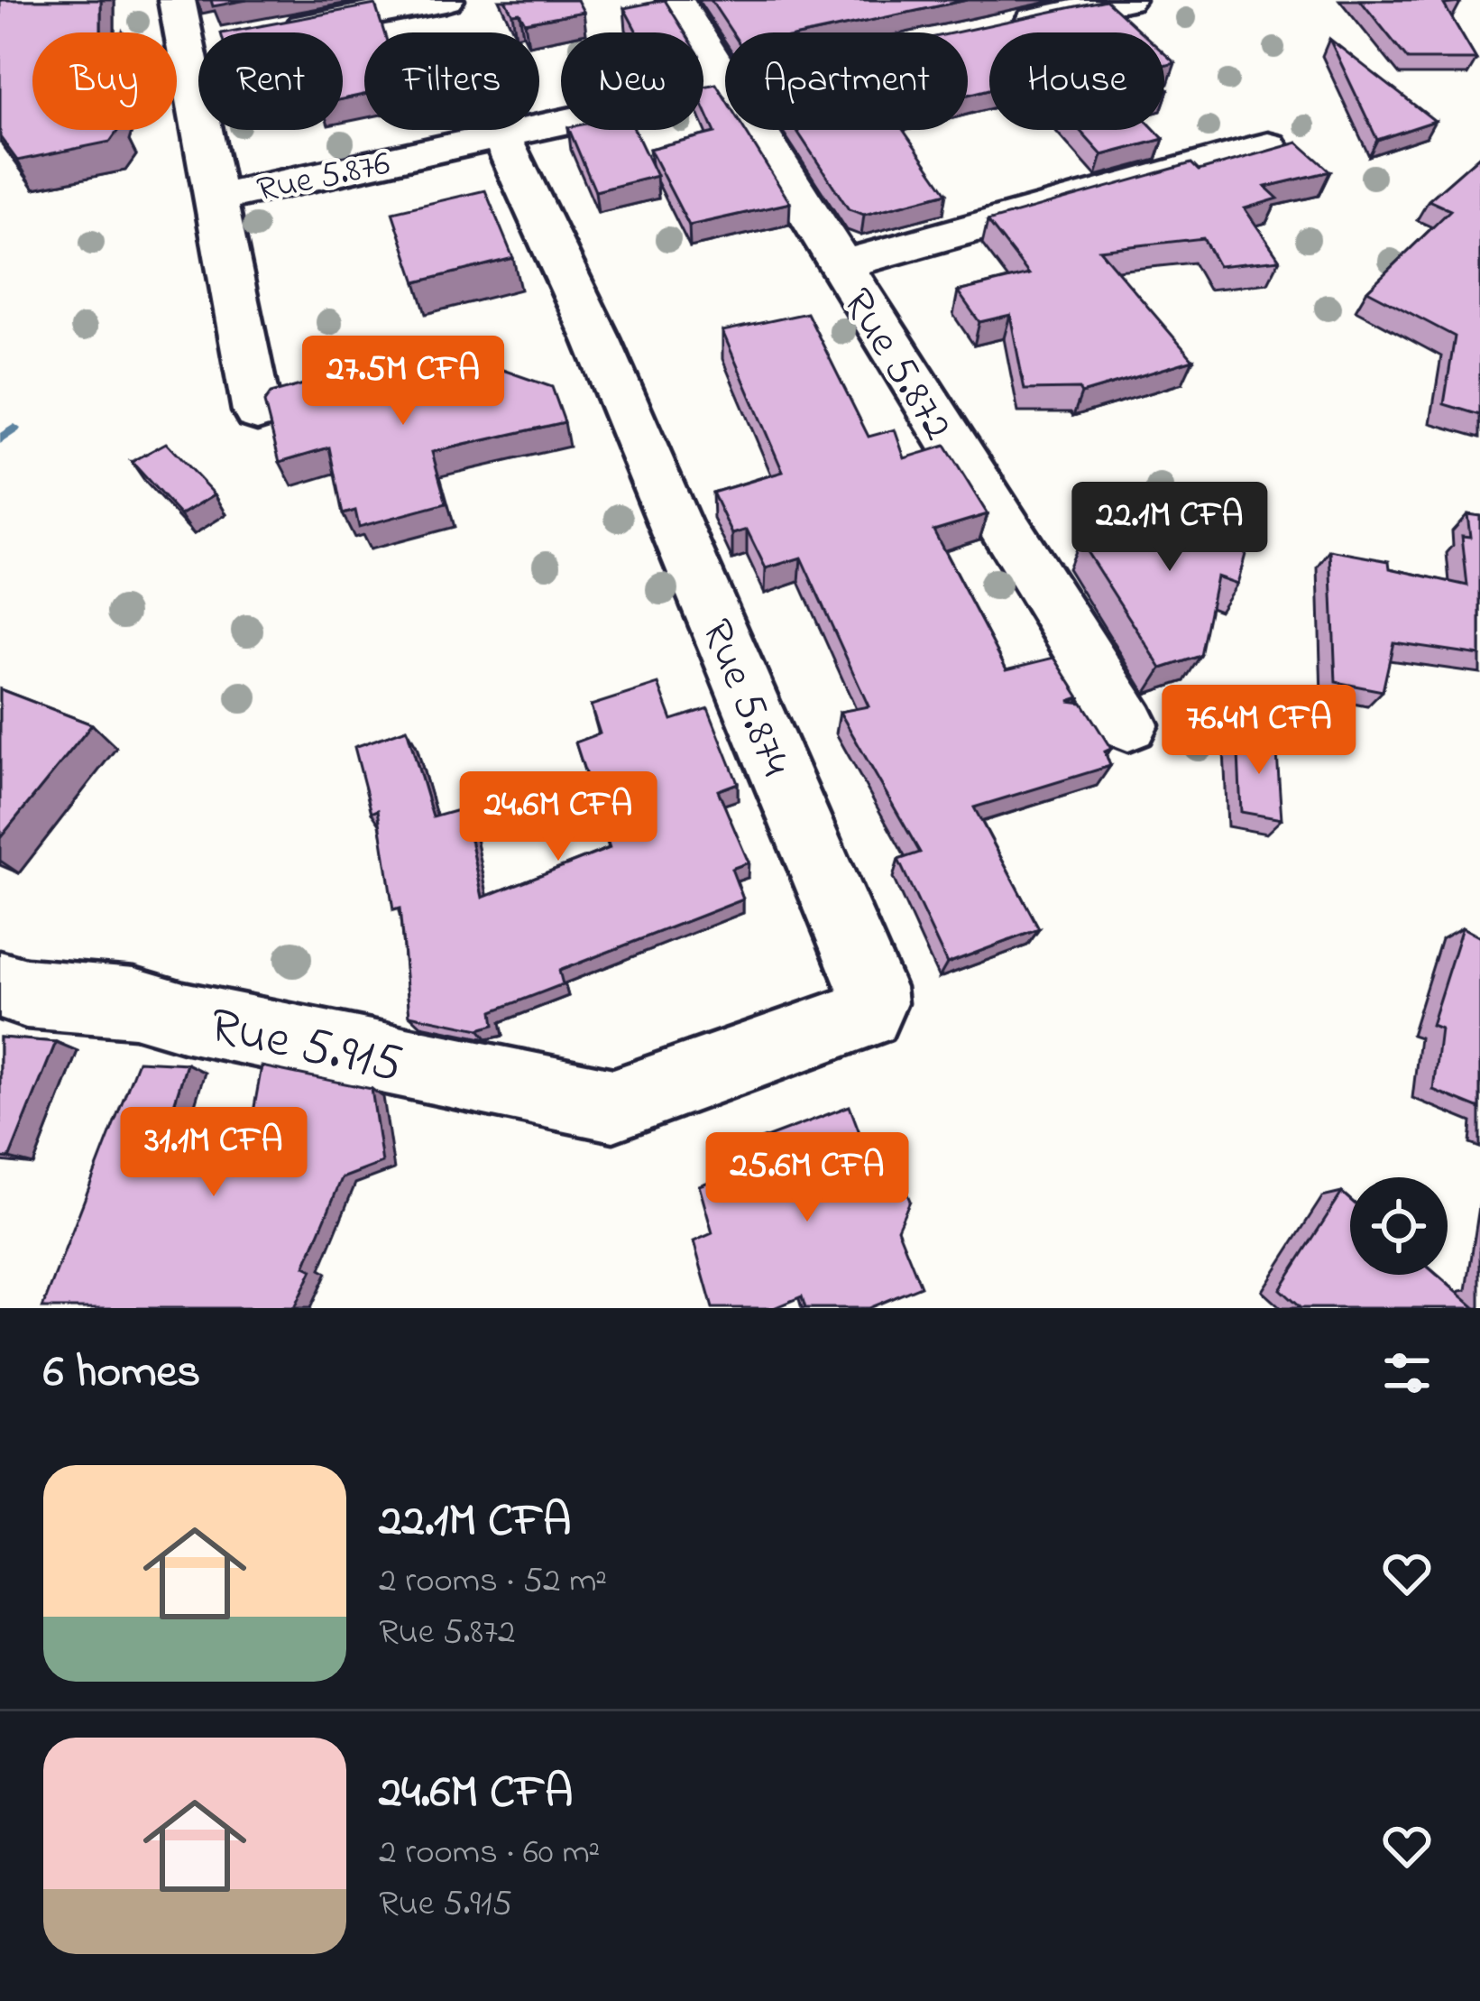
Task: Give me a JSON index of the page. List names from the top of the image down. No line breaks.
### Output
{"streets":{"street":["Rue 5.876","Rue 5.872","Rue 5.874","Rue 5.915"]},"crossings":[["Rue 5.876","Rue 5.874"],["Rue 5.874","Rue 5.915"]],"page":{"chip":["Buy","Rent","Filters","New","Apartment","House"],"price":["27.5M CFA","22.1M CFA","76.4M CFA","24.6M CFA","31.1M CFA","25.6M CFA"],"heading":"6 homes","list":[{"name":"22.1M CFA","note":"2 rooms · 52 m² · Rue 5.872"},{"name":"24.6M CFA","note":"2 rooms · 60 m² · Rue 5.915"}]}}
